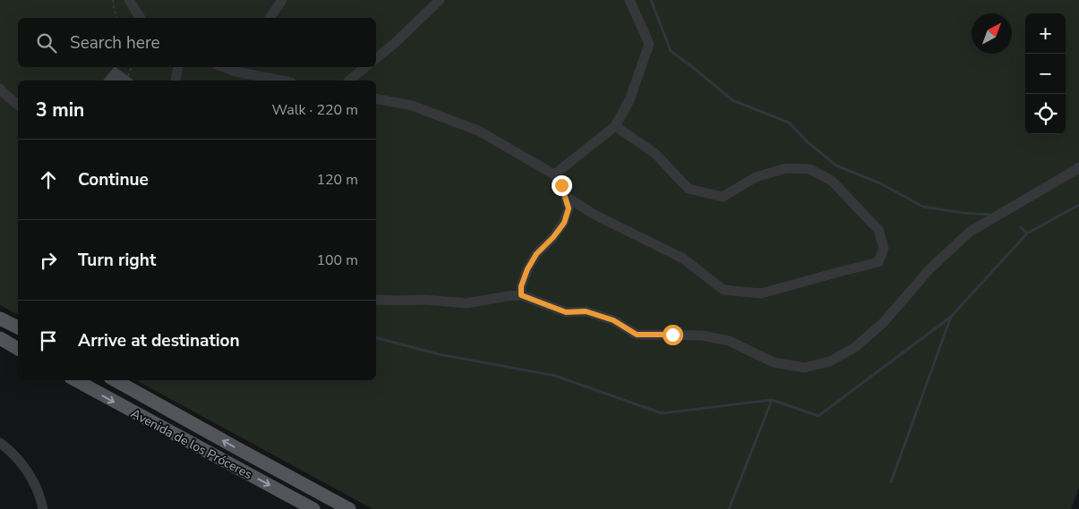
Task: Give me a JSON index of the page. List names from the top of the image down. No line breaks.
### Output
{"streets":{"main road":["Avenida de los Próceres"]},"north":"top right","page":{"map_buttons":["+","−"],"search":"Search here","heading":["3 min","Walk · 220 m"],"list":[["Continue","120 m"],["Turn right","100 m"],"Arrive at destination"]}}
